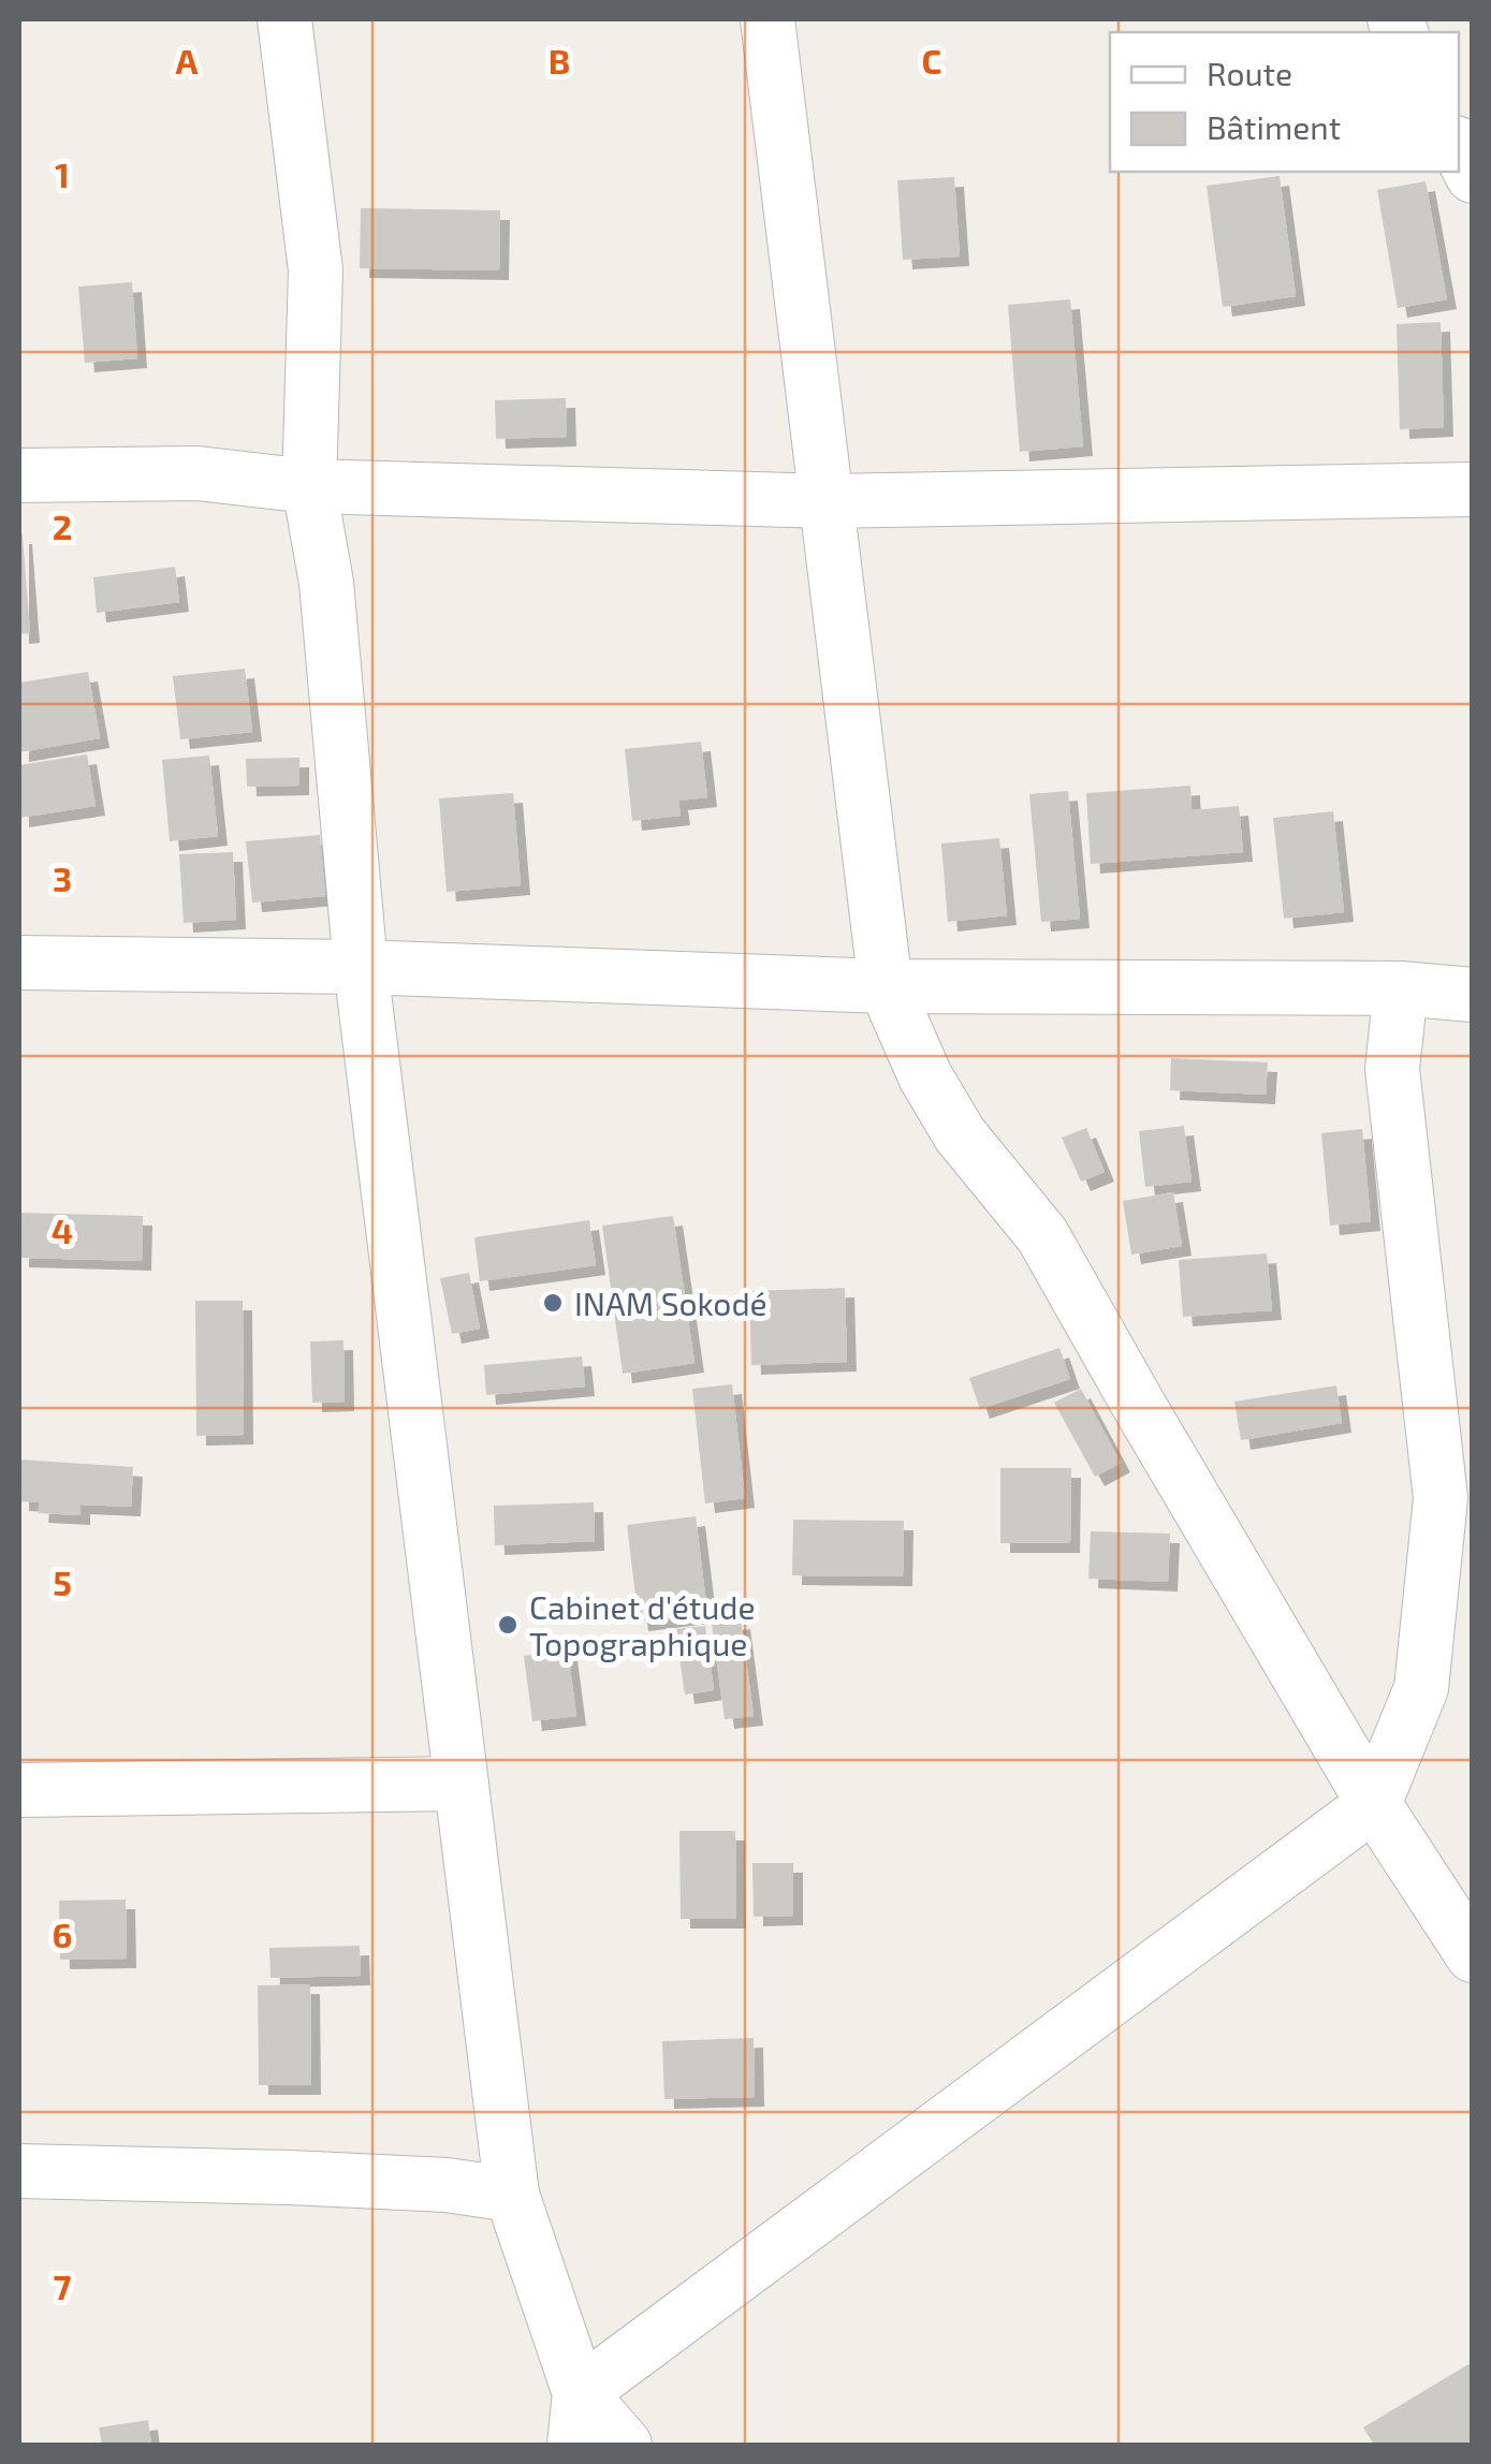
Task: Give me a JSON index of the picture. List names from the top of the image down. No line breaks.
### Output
{"places":["INAM Sokodé","Cabinet d'étude Topographique"],"legend":["Route","Bâtiment"],"grid":{"columns":["A","B","C"],"rows":["1","2","3","4","5","6","7"]}}
